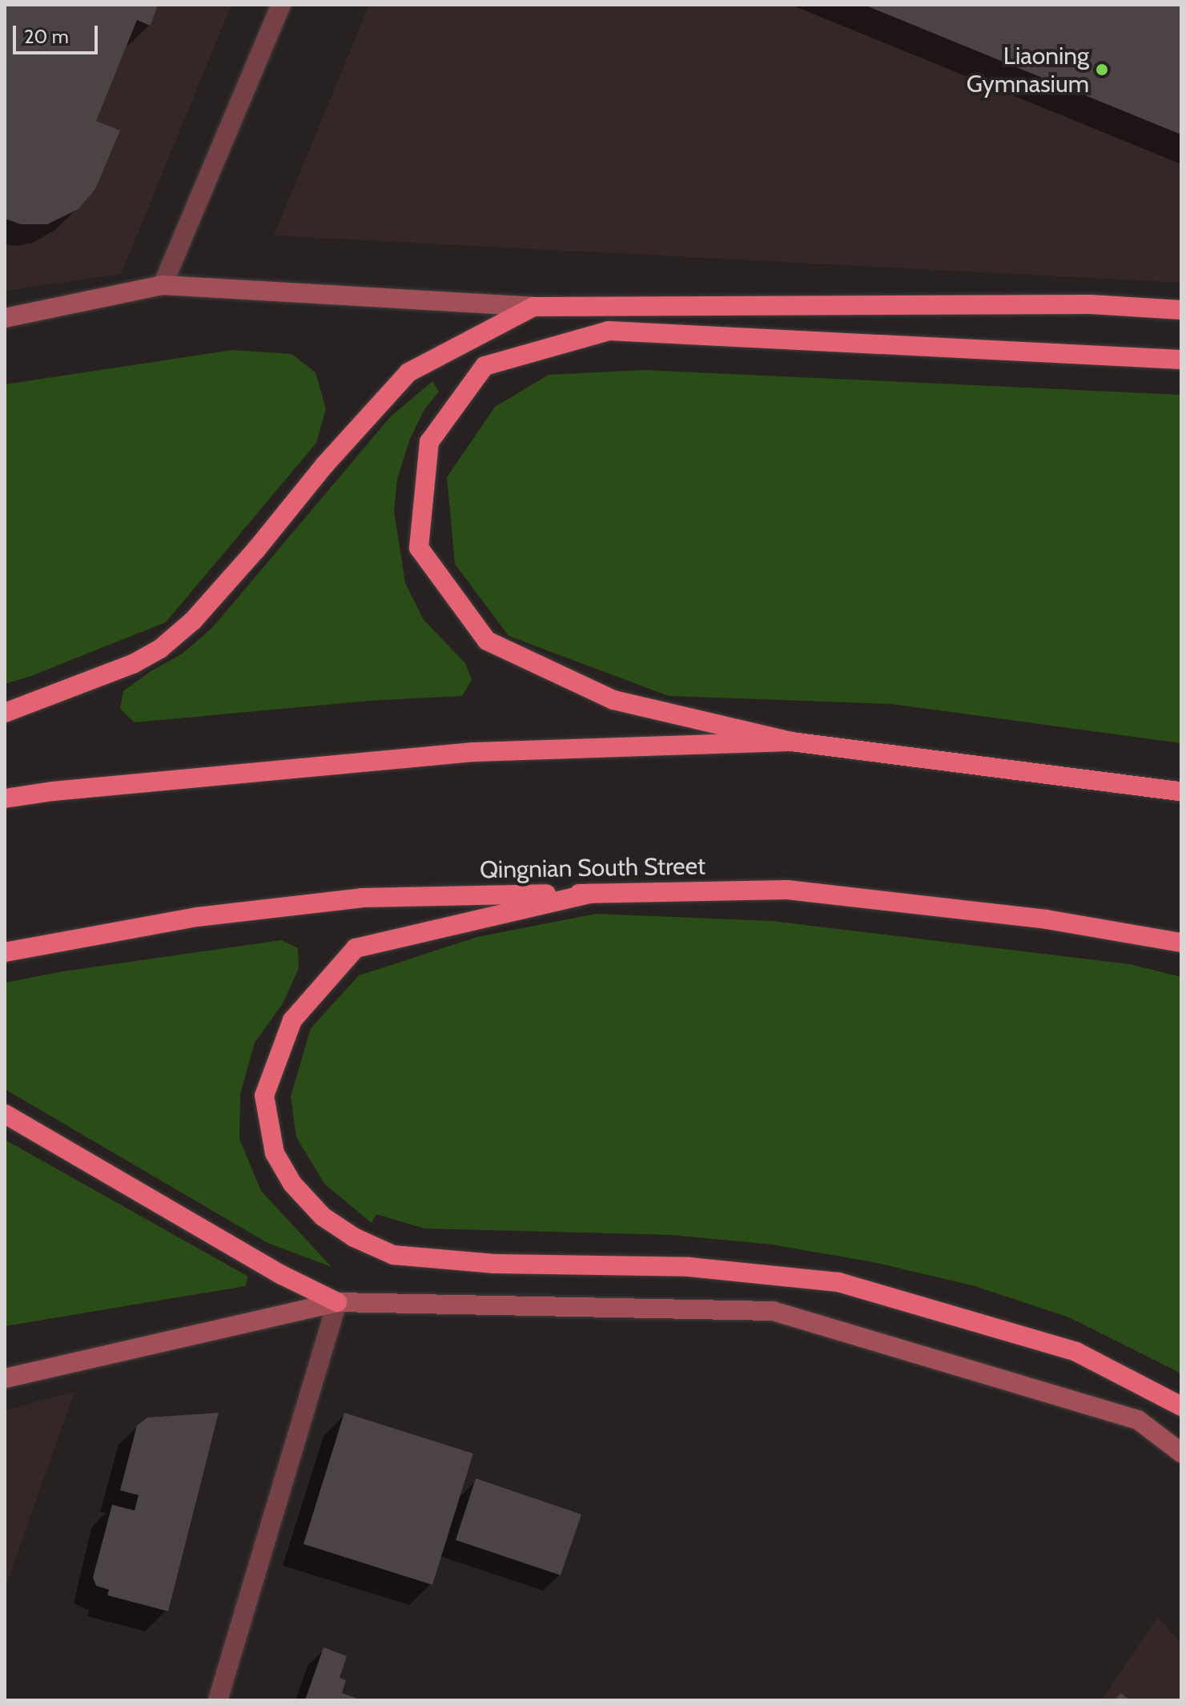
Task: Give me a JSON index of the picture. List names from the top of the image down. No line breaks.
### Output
{"streets":{"highway":["Qingnian South Street"]},"places":["Liaoning Gymnasium"],"scale_bar":"20 m"}
